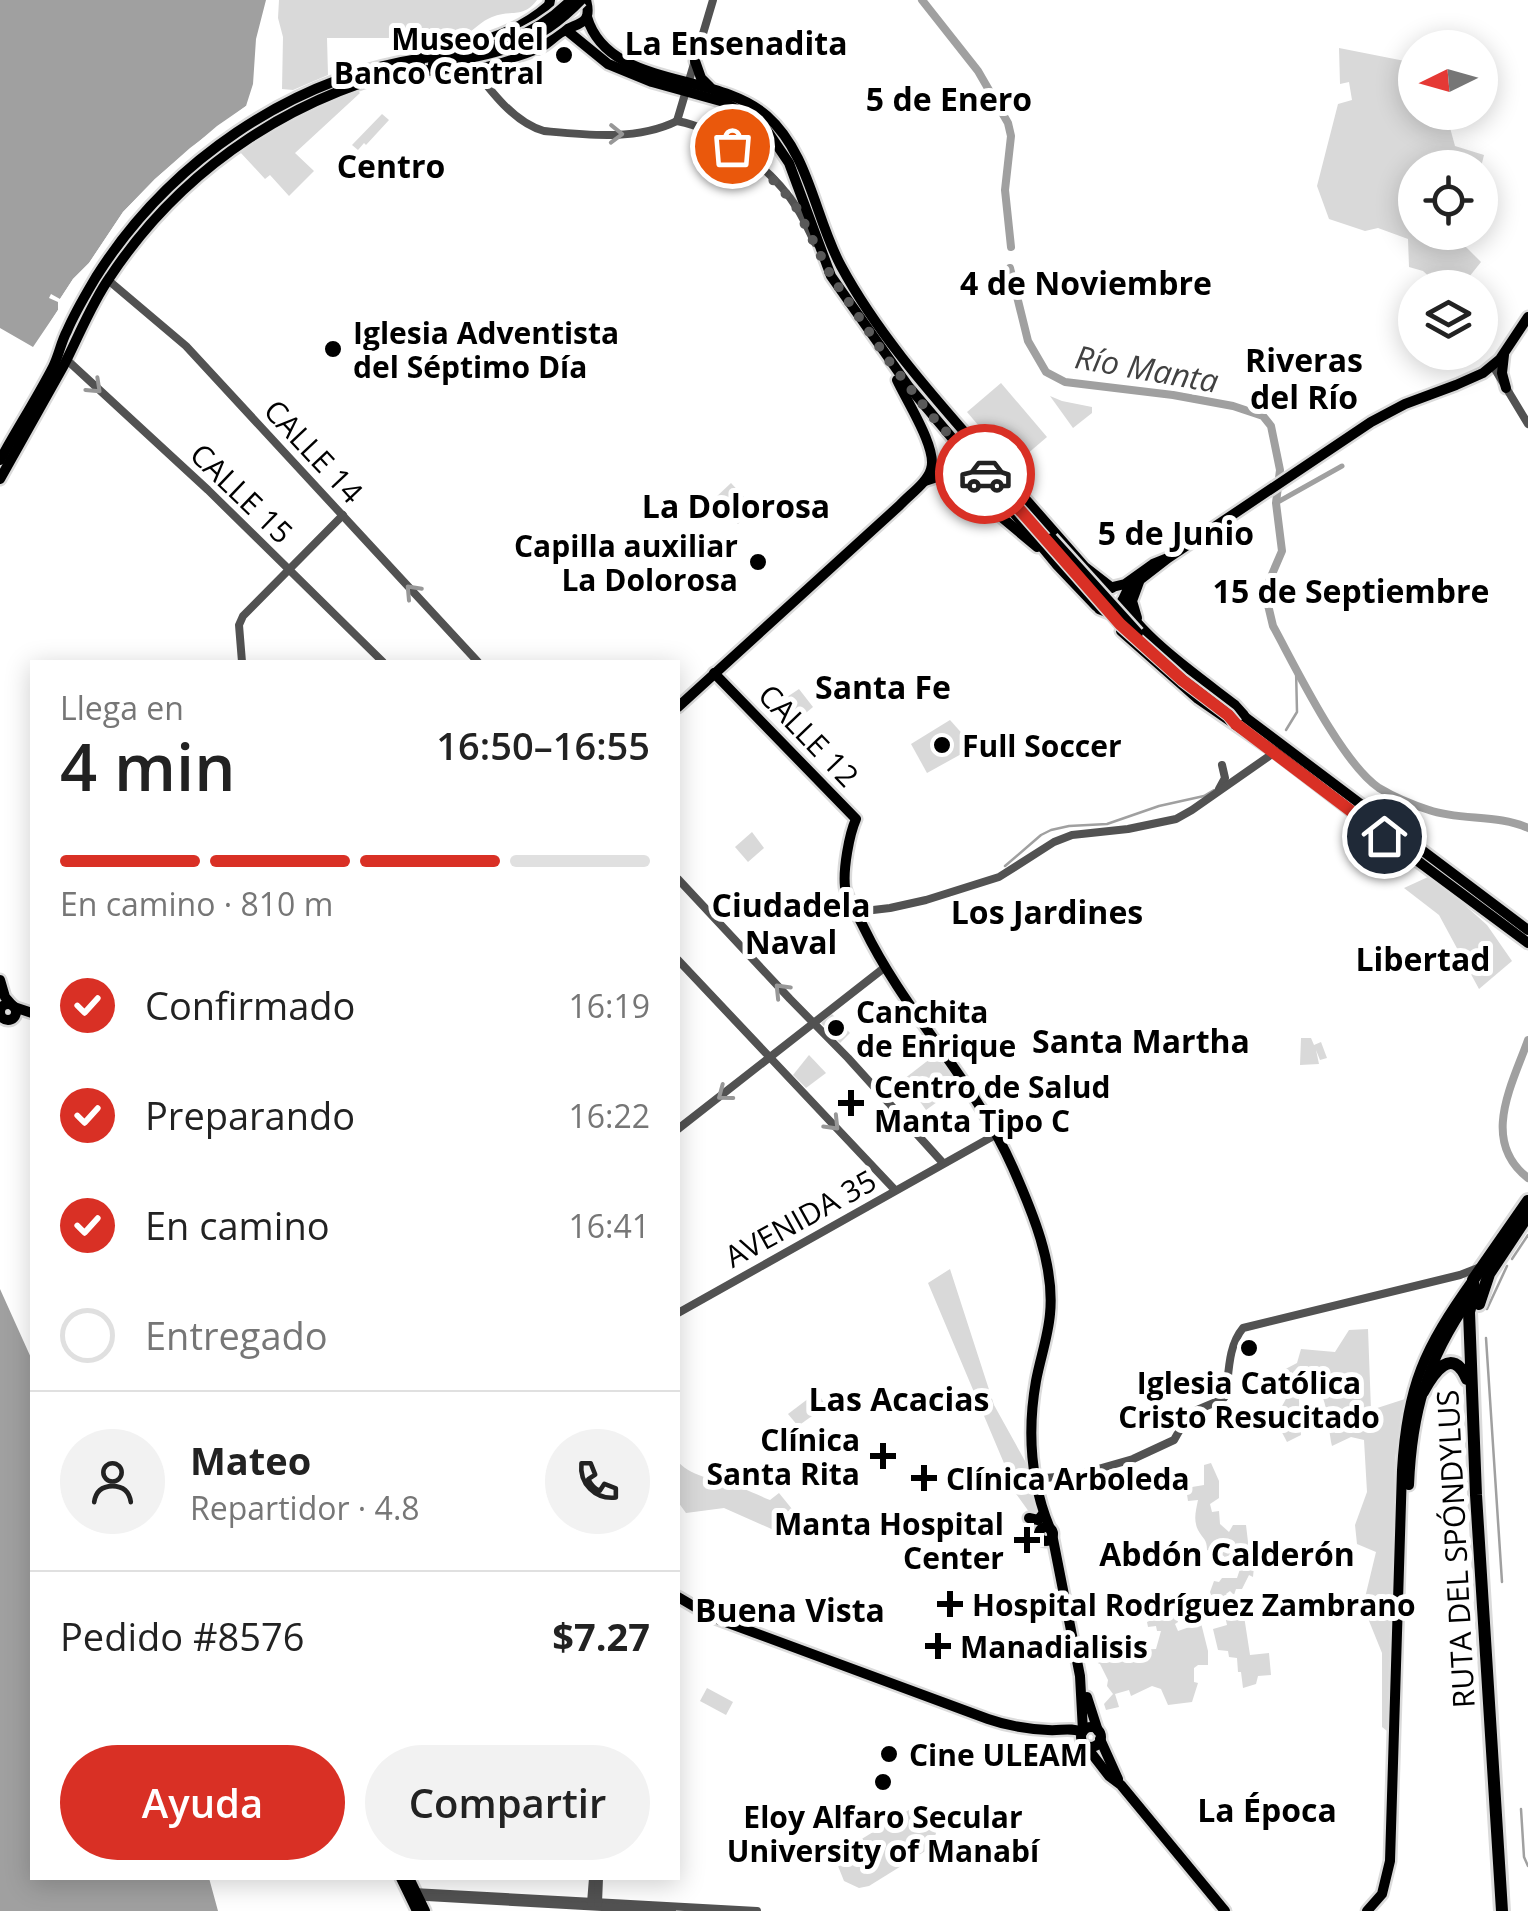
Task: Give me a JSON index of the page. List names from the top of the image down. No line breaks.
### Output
{"streets":{"highway":["RUTA DEL SPÓNDYLUS"],"main road":["CALLE 12"],"street":["CALLE 14","CALLE 15","AVENIDA 35"]},"crossings":[["CALLE 12","AVENIDA 35"]],"one_way":["CALLE 14","CALLE 15"],"districts":["La Ensenadita","5 de Enero","Centro","4 de Noviembre","Riveras del Río","La Dolorosa","5 de Junio","15 de Septiembre","Santa Fe","Ciudadela Naval","Los Jardines","Libertad","Santa Martha","Las Acacias","Abdón Calderón","Buena Vista","La Época"],"water":["Río Manta"],"places":{"other":["Museo del Banco Central","Iglesia Adventista del Séptimo Día","Capilla auxiliar La Dolorosa","Full Soccer","Canchita de Enrique","Iglesia Católica Cristo Resucitado","Cine ULEAM","Eloy Alfaro Secular University of Manabí"],"health":["Centro de Salud Manta Tipo C","Clínica Santa Rita","Clínica Arboleda","Manta Hospital Center","Hospital Rodríguez Zambrano","Manadialisis"]},"north":"left","page":{"heading":["4 min","Llega en","16:50–16:55"],"panel":["Mateo","Repartidor · 4.8","Pedido #8576","$7.27"],"bar":"En camino · 810 m","list":[["Confirmado","16:19"],["Preparando","16:22"],["En camino","16:41"],"Entregado"],"buttons":["Ayuda","Compartir"]}}
